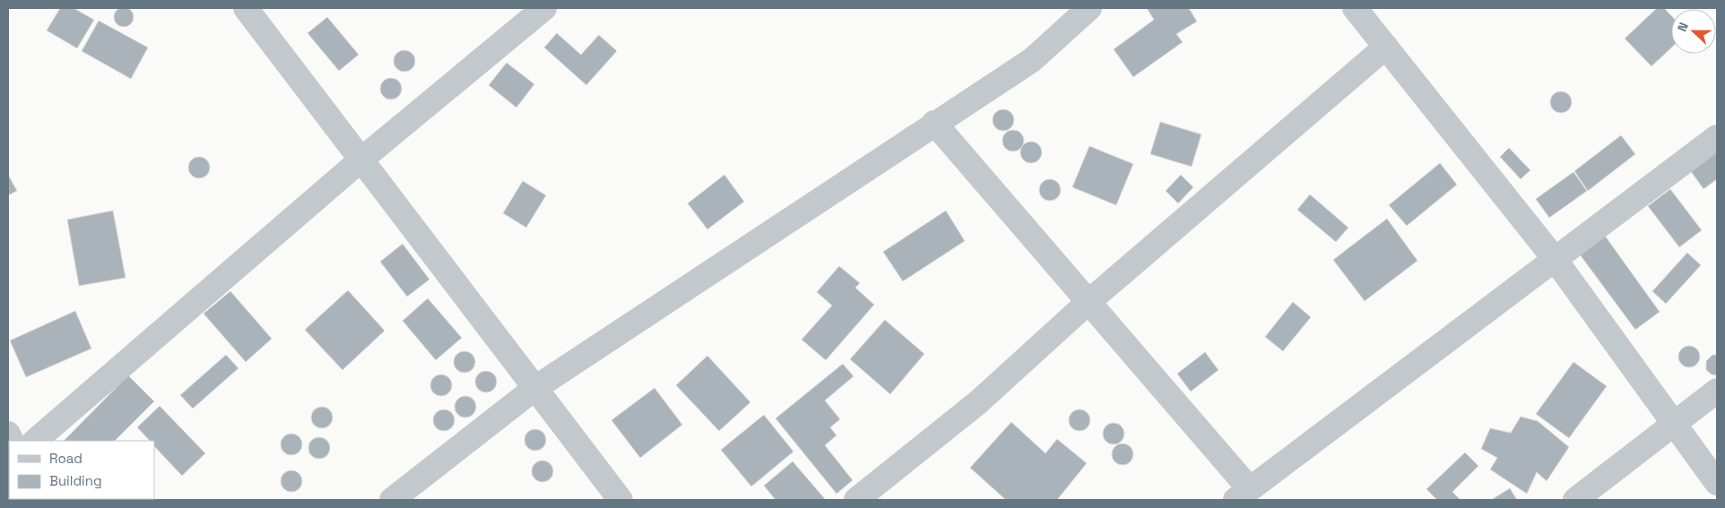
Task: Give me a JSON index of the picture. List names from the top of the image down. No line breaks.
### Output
{"legend":["Road","Building"],"north":"left"}
